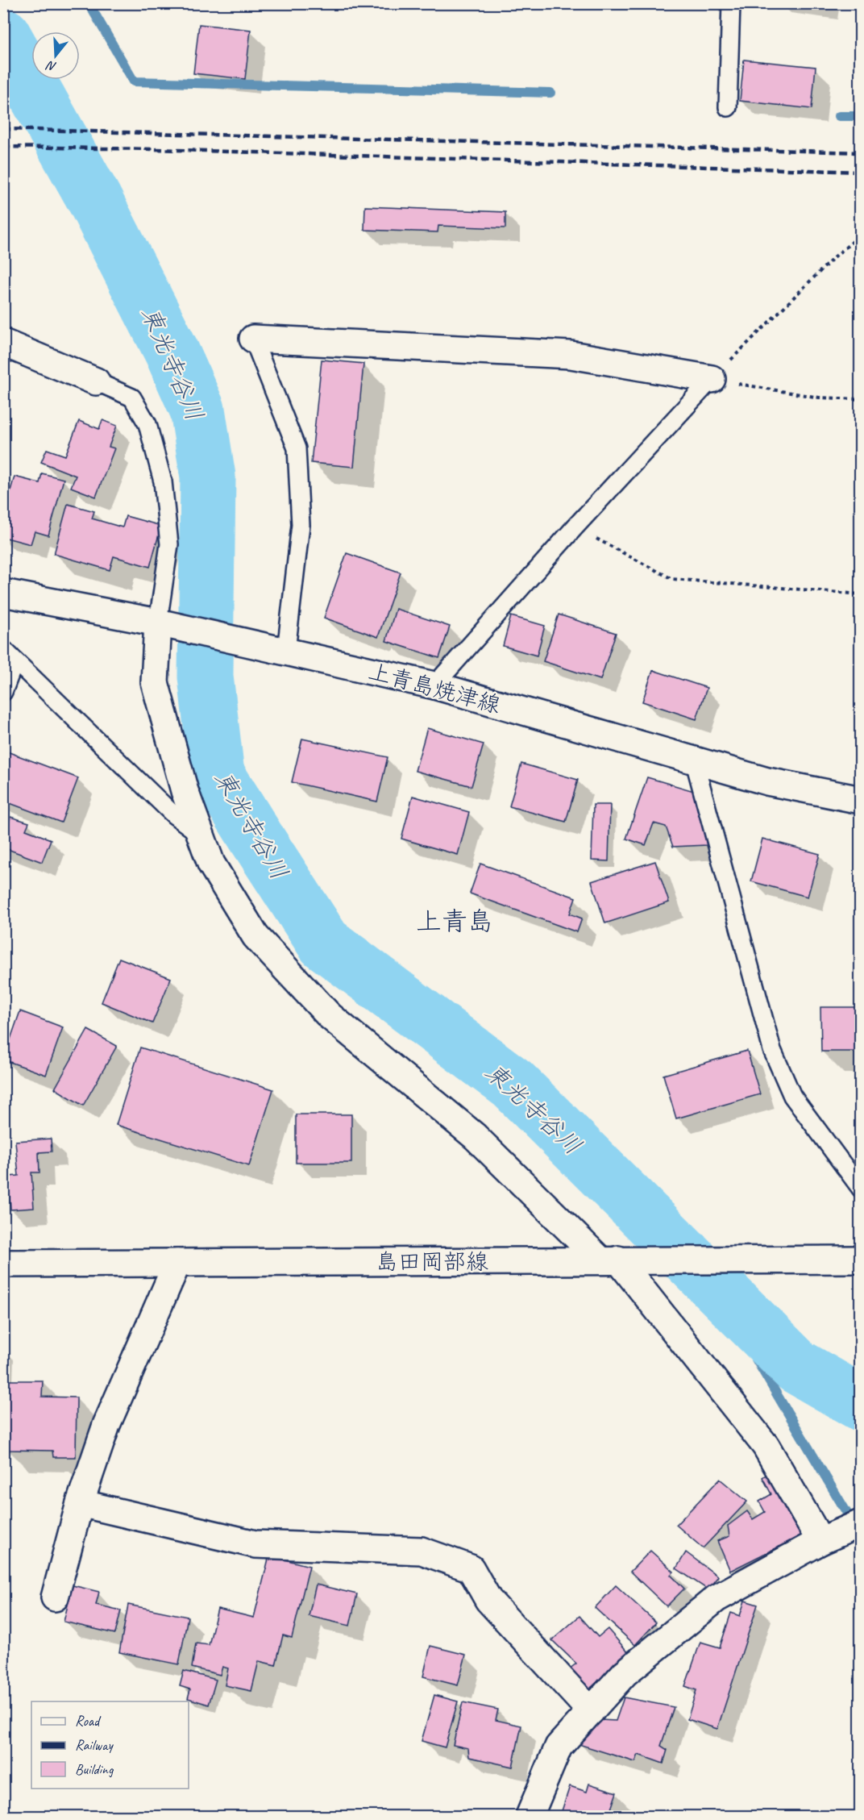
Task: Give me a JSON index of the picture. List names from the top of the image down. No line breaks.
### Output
{"streets":{"street":["上青島焼津線","島田岡部線"]},"districts":["上青島"],"water":["東光寺谷川"],"legend":["Road","Railway","Building"],"north":"bottom"}
